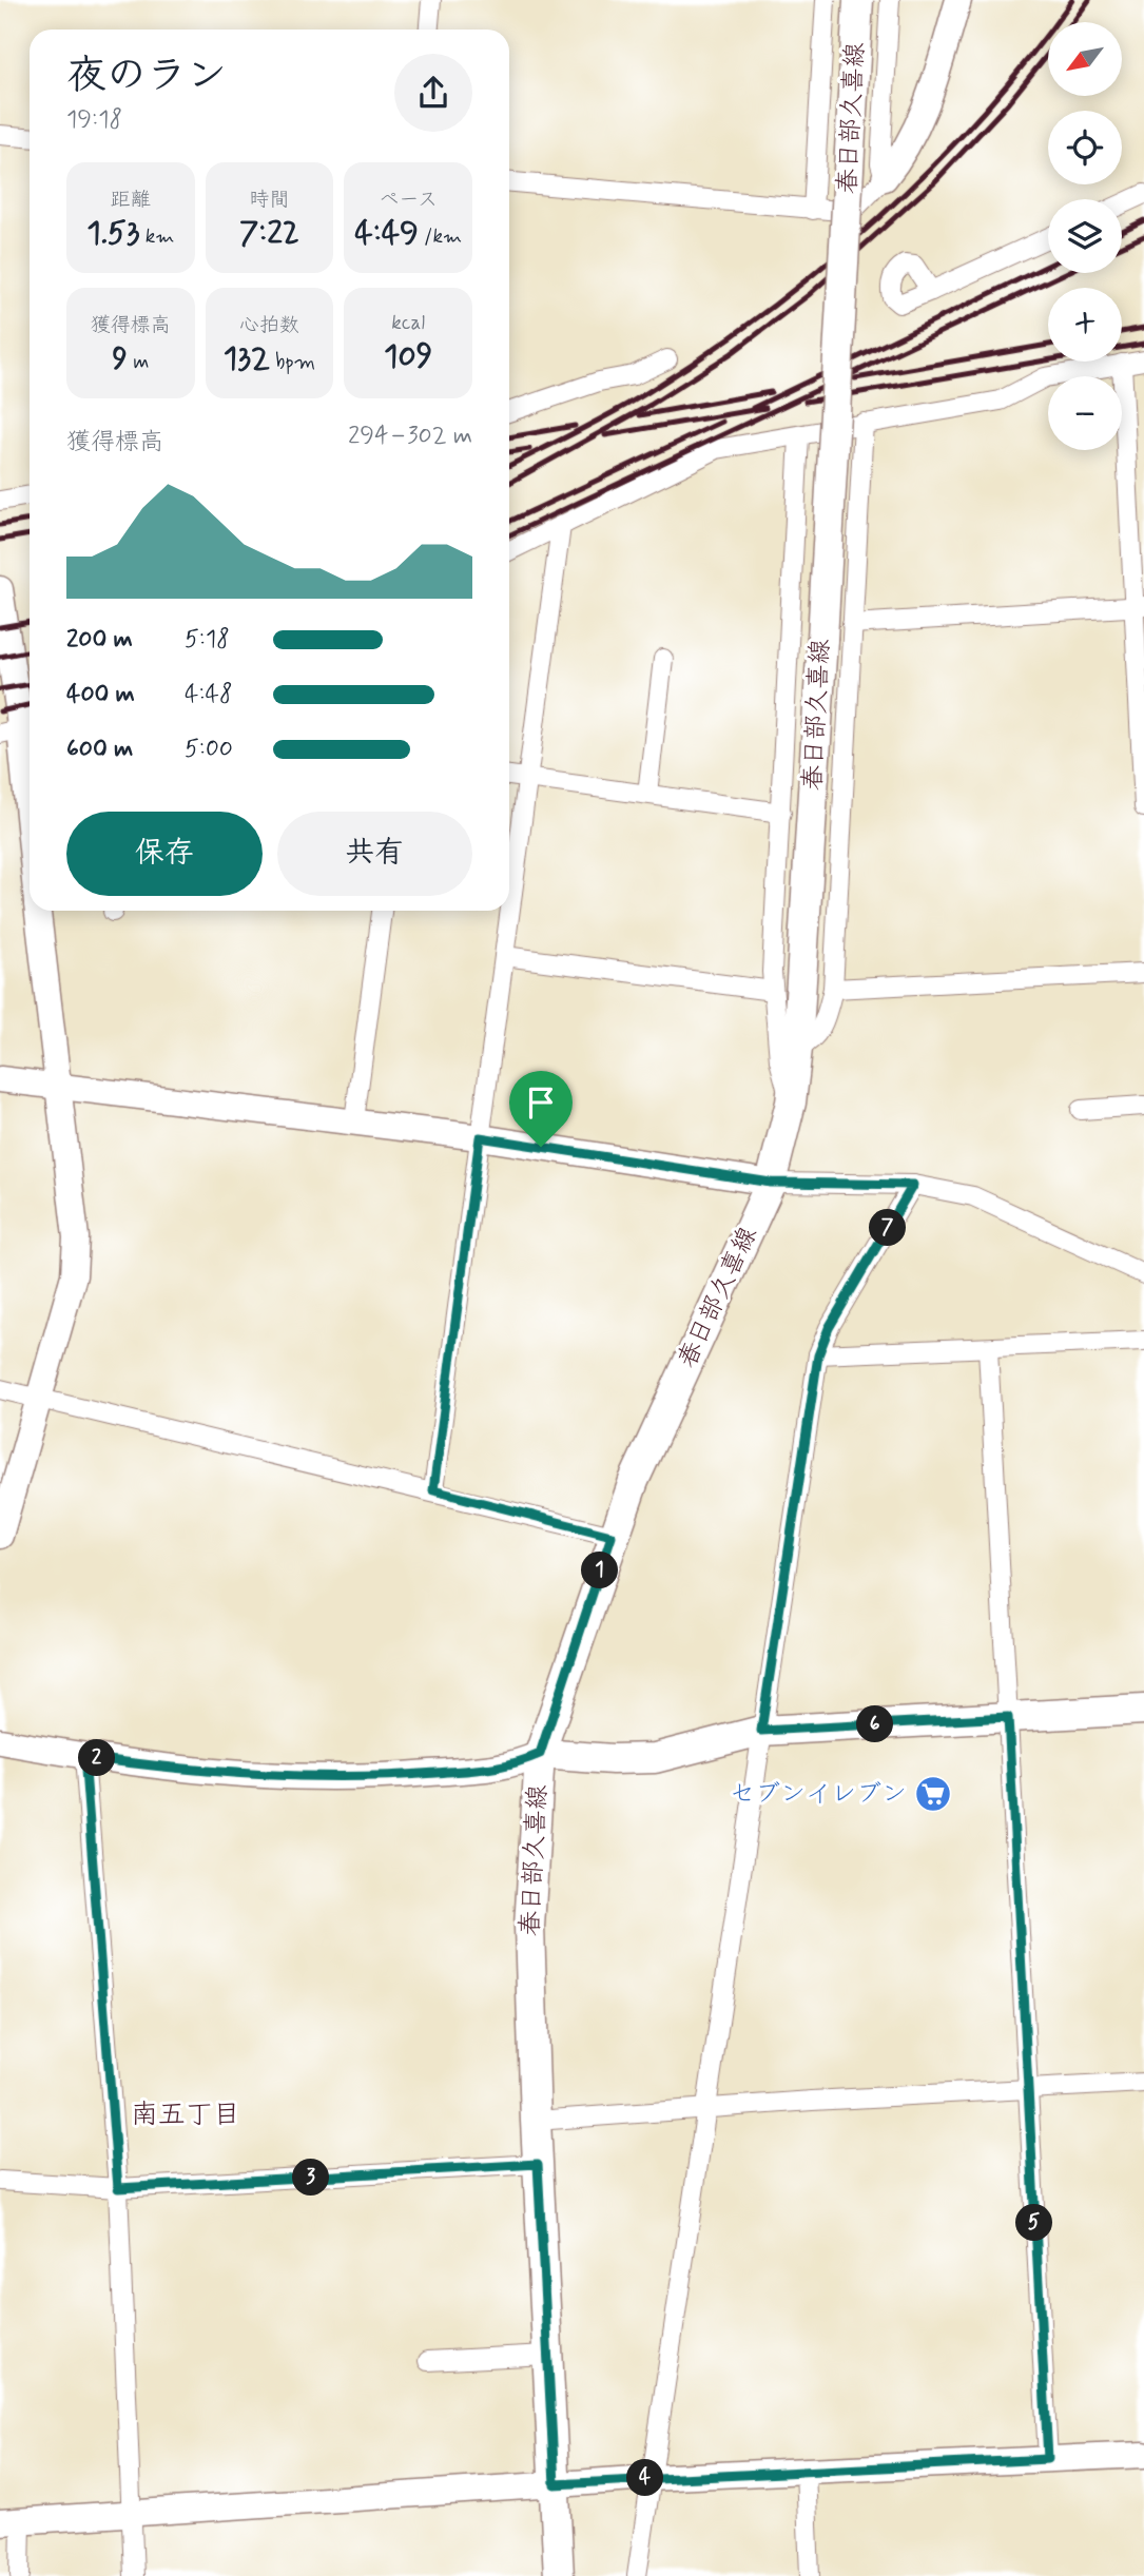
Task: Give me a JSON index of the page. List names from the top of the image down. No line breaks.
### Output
{"streets":{"main road":["春日部久喜線"]},"districts":["南五丁目"],"places":{"supermarket":["セブンイレブン"]},"north":"bottom left","page":{"map_buttons":["+","−"],"heading":["夜のラン","19:18"],"stats":[["距離","1.53 km"],["時間","7:22"],["ペース","4:49 /km"],["獲得標高","9 m"],["心拍数","132 bpm"],["kcal","109"]],"chart":["獲得標高","294–302 m"],"list":[{"name":"200 m","note":"5:18"},{"name":"400 m","note":"4:48"},{"name":"600 m","note":"5:00"}],"buttons":["保存","共有"],"pins":["7","1","6","2","3","5","4"]}}
